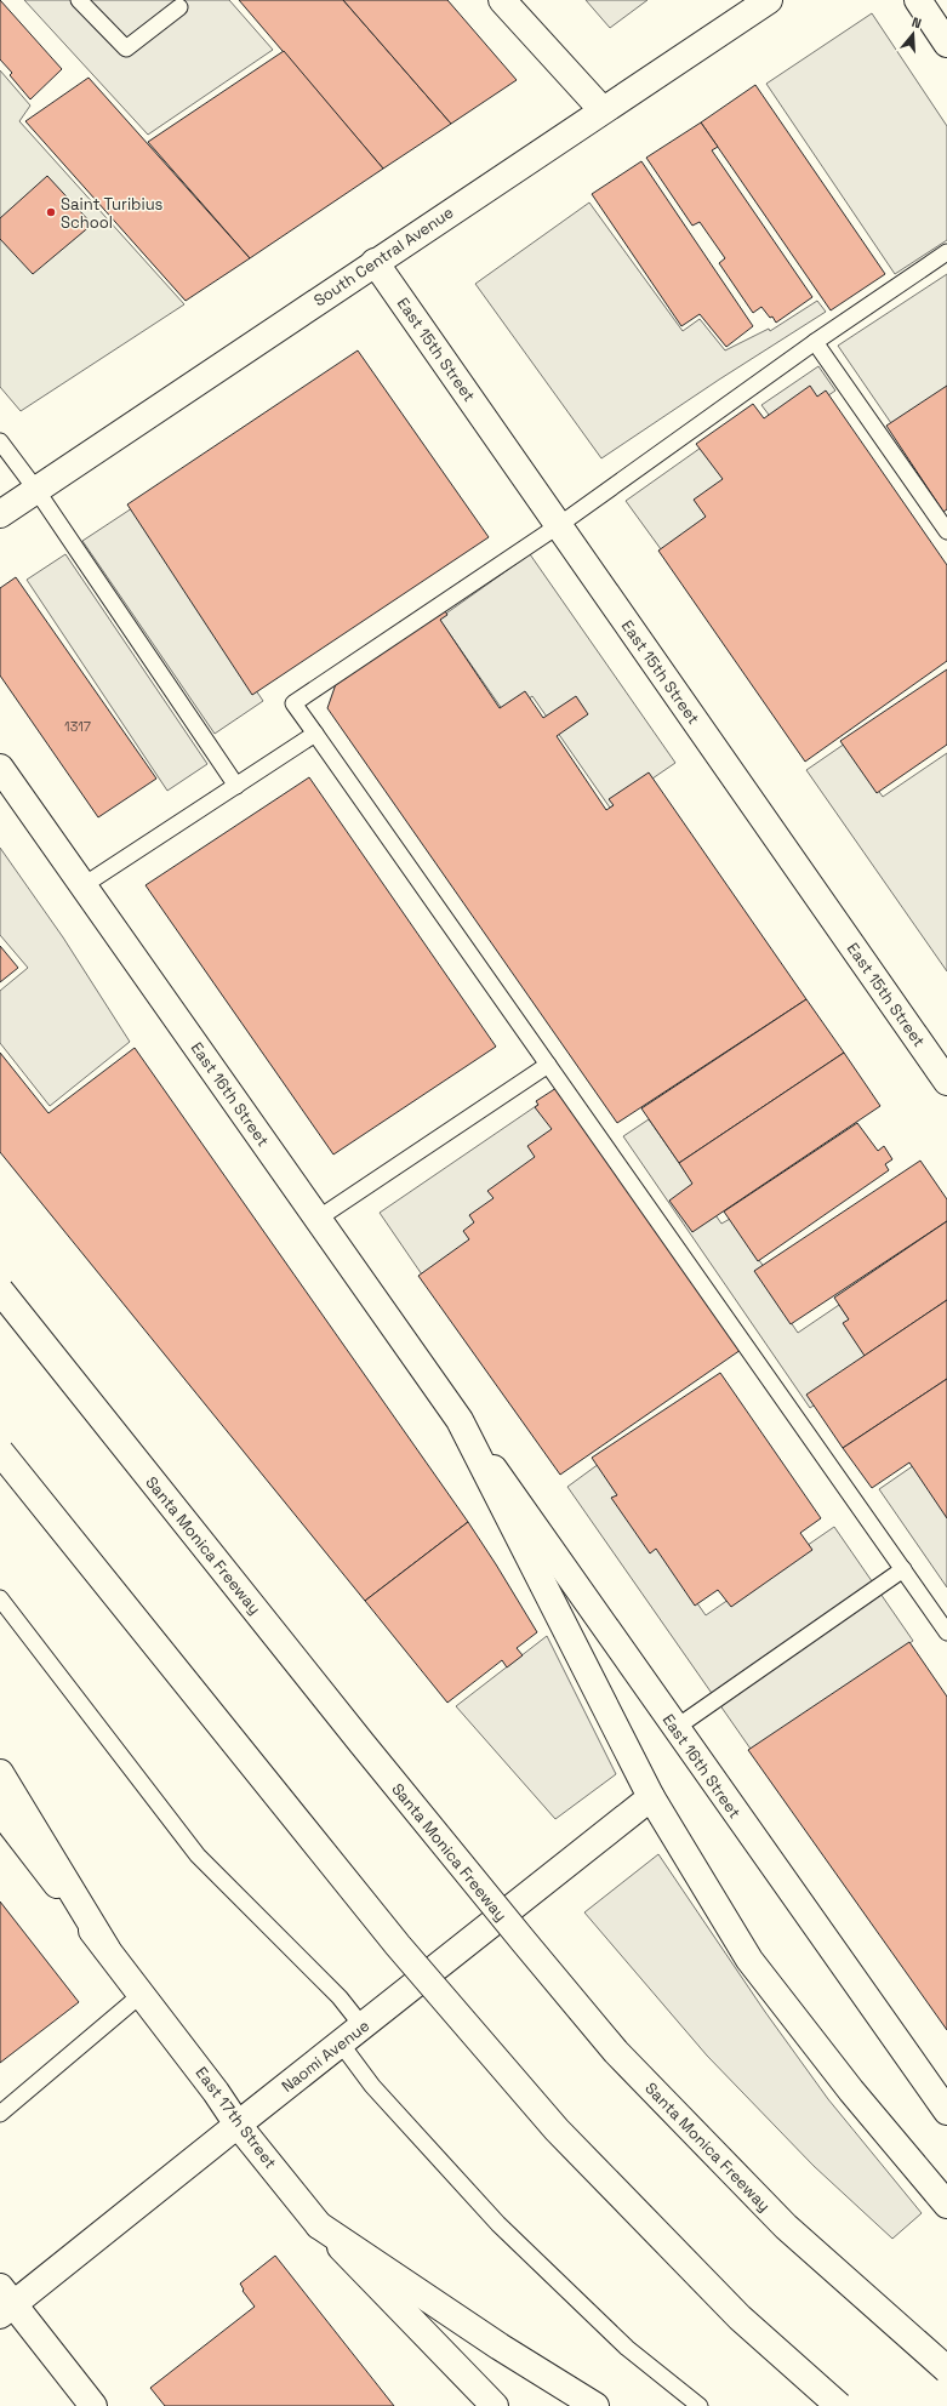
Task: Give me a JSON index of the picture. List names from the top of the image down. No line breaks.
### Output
{"streets":{"main road":["South Central Avenue","East 15th Street","East 16th Street","Santa Monica Freeway","Naomi Avenue","East 17th Street"]},"crossings":[["South Central Avenue","East 15th Street"],["East 16th Street","Naomi Avenue"],["Naomi Avenue","East 17th Street"]],"places":["Saint Turibius School"],"house_numbers":["1317"],"north":"top"}
